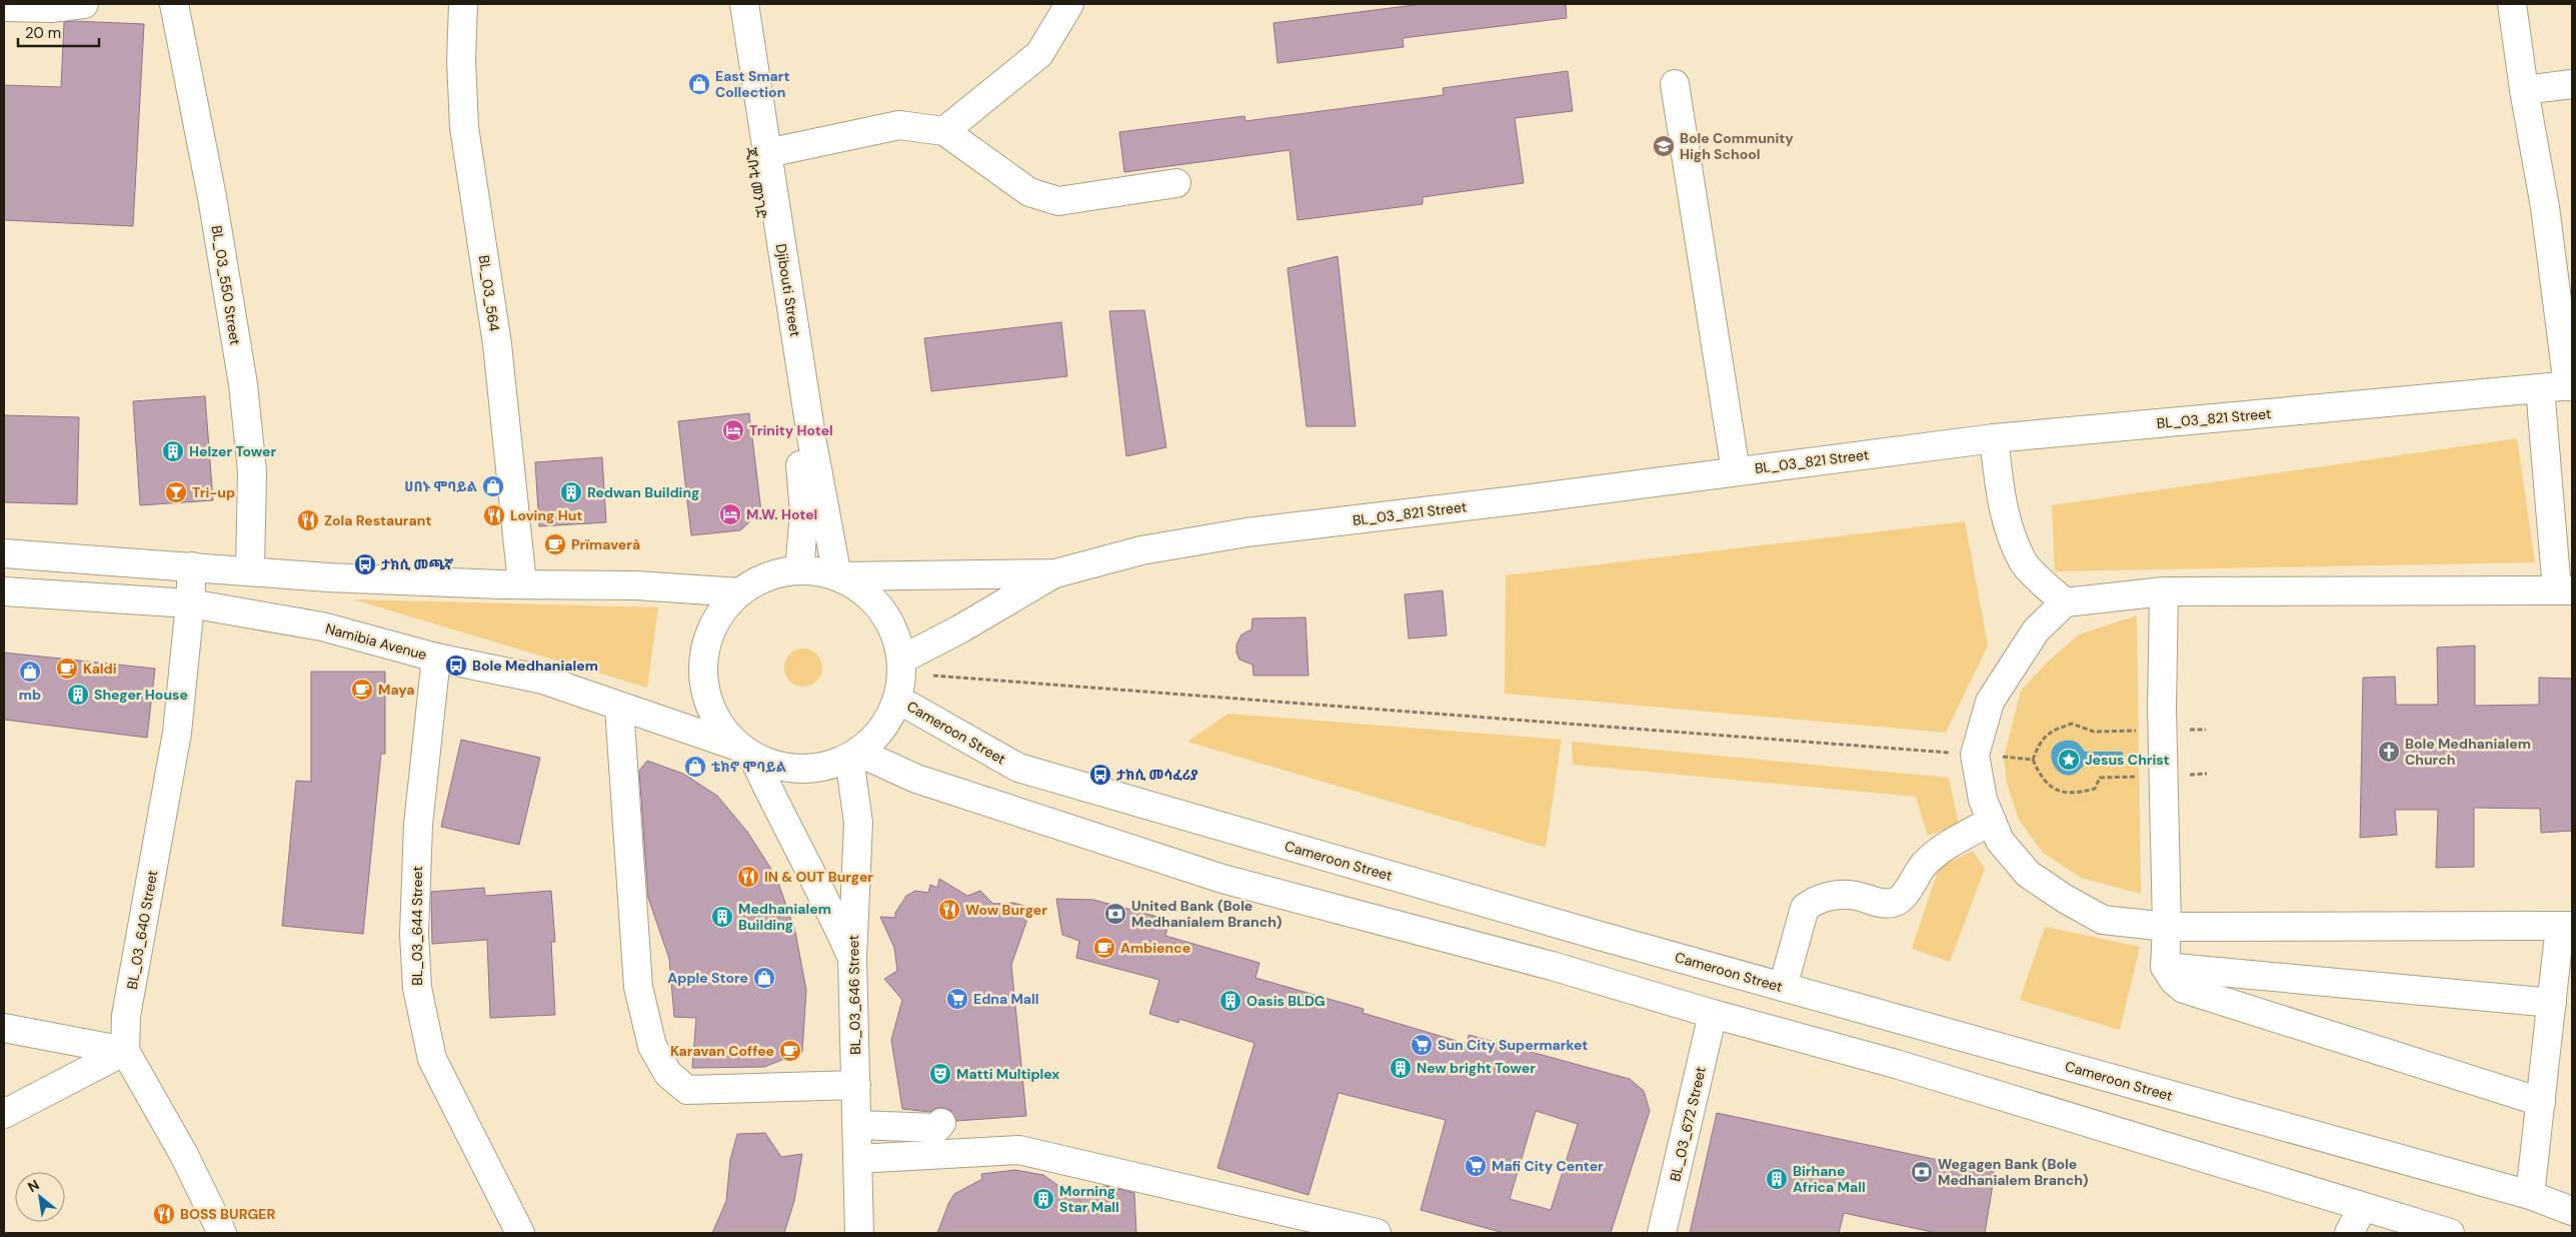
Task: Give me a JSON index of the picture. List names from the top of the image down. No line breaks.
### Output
{"streets":{"street":["ጂቡቲ መንገድ","BL_03_550 Street","Djibouti Street","BL_03_564","BL_03_821 Street","Namibia Avenue","Cameroon Street","BL_03_644 Street","BL_03_640 Street","BL_03_646 Street","BL_03_672 Street"]},"crossings":[["Namibia Avenue","BL_03_644 Street"],["Namibia Avenue","BL_03_640 Street"],["Namibia Avenue","BL_03_646 Street"]],"places":{"shop":["East Smart Collection","ሀበኑ ሞባይል","mb","ቴክኖ ሞባይል","Apple Store"],"school or university":["Bole Community High School"],"hotel":["Trinity Hotel","M.W. Hotel"],"building":["Helzer Tower","Redwan Building","Sheger House","Medhanialem Building","Oasis BLDG","New bright Tower","Birhane Africa Mall","Morning Star Mall"],"bar":["Tri-up"],"restaurant":["Loving Hut","Zola Restaurant","IN & OUT Burger","Wow Burger","BOSS BURGER"],"cafe":["Prïmaverà","Kaldi","Maya","Ambience","Karavan Coffee"],"bus stop":["ታክሲ መጫኛ","Bole Medhanialem","ታክሲ መሳፈሪያ"],"church":["Bole Medhanialem Church"],"place":["Jesus Christ"],"bank":["United Bank (Bole Medhanialem Branch)","Wegagen Bank (Bole Medhanialem Branch)"],"supermarket":["Edna Mall","Sun City Supermarket","Mafi City Center"],"theatre":["Matti Multiplex"]},"scale_bar":"20 m","north":"top left"}
